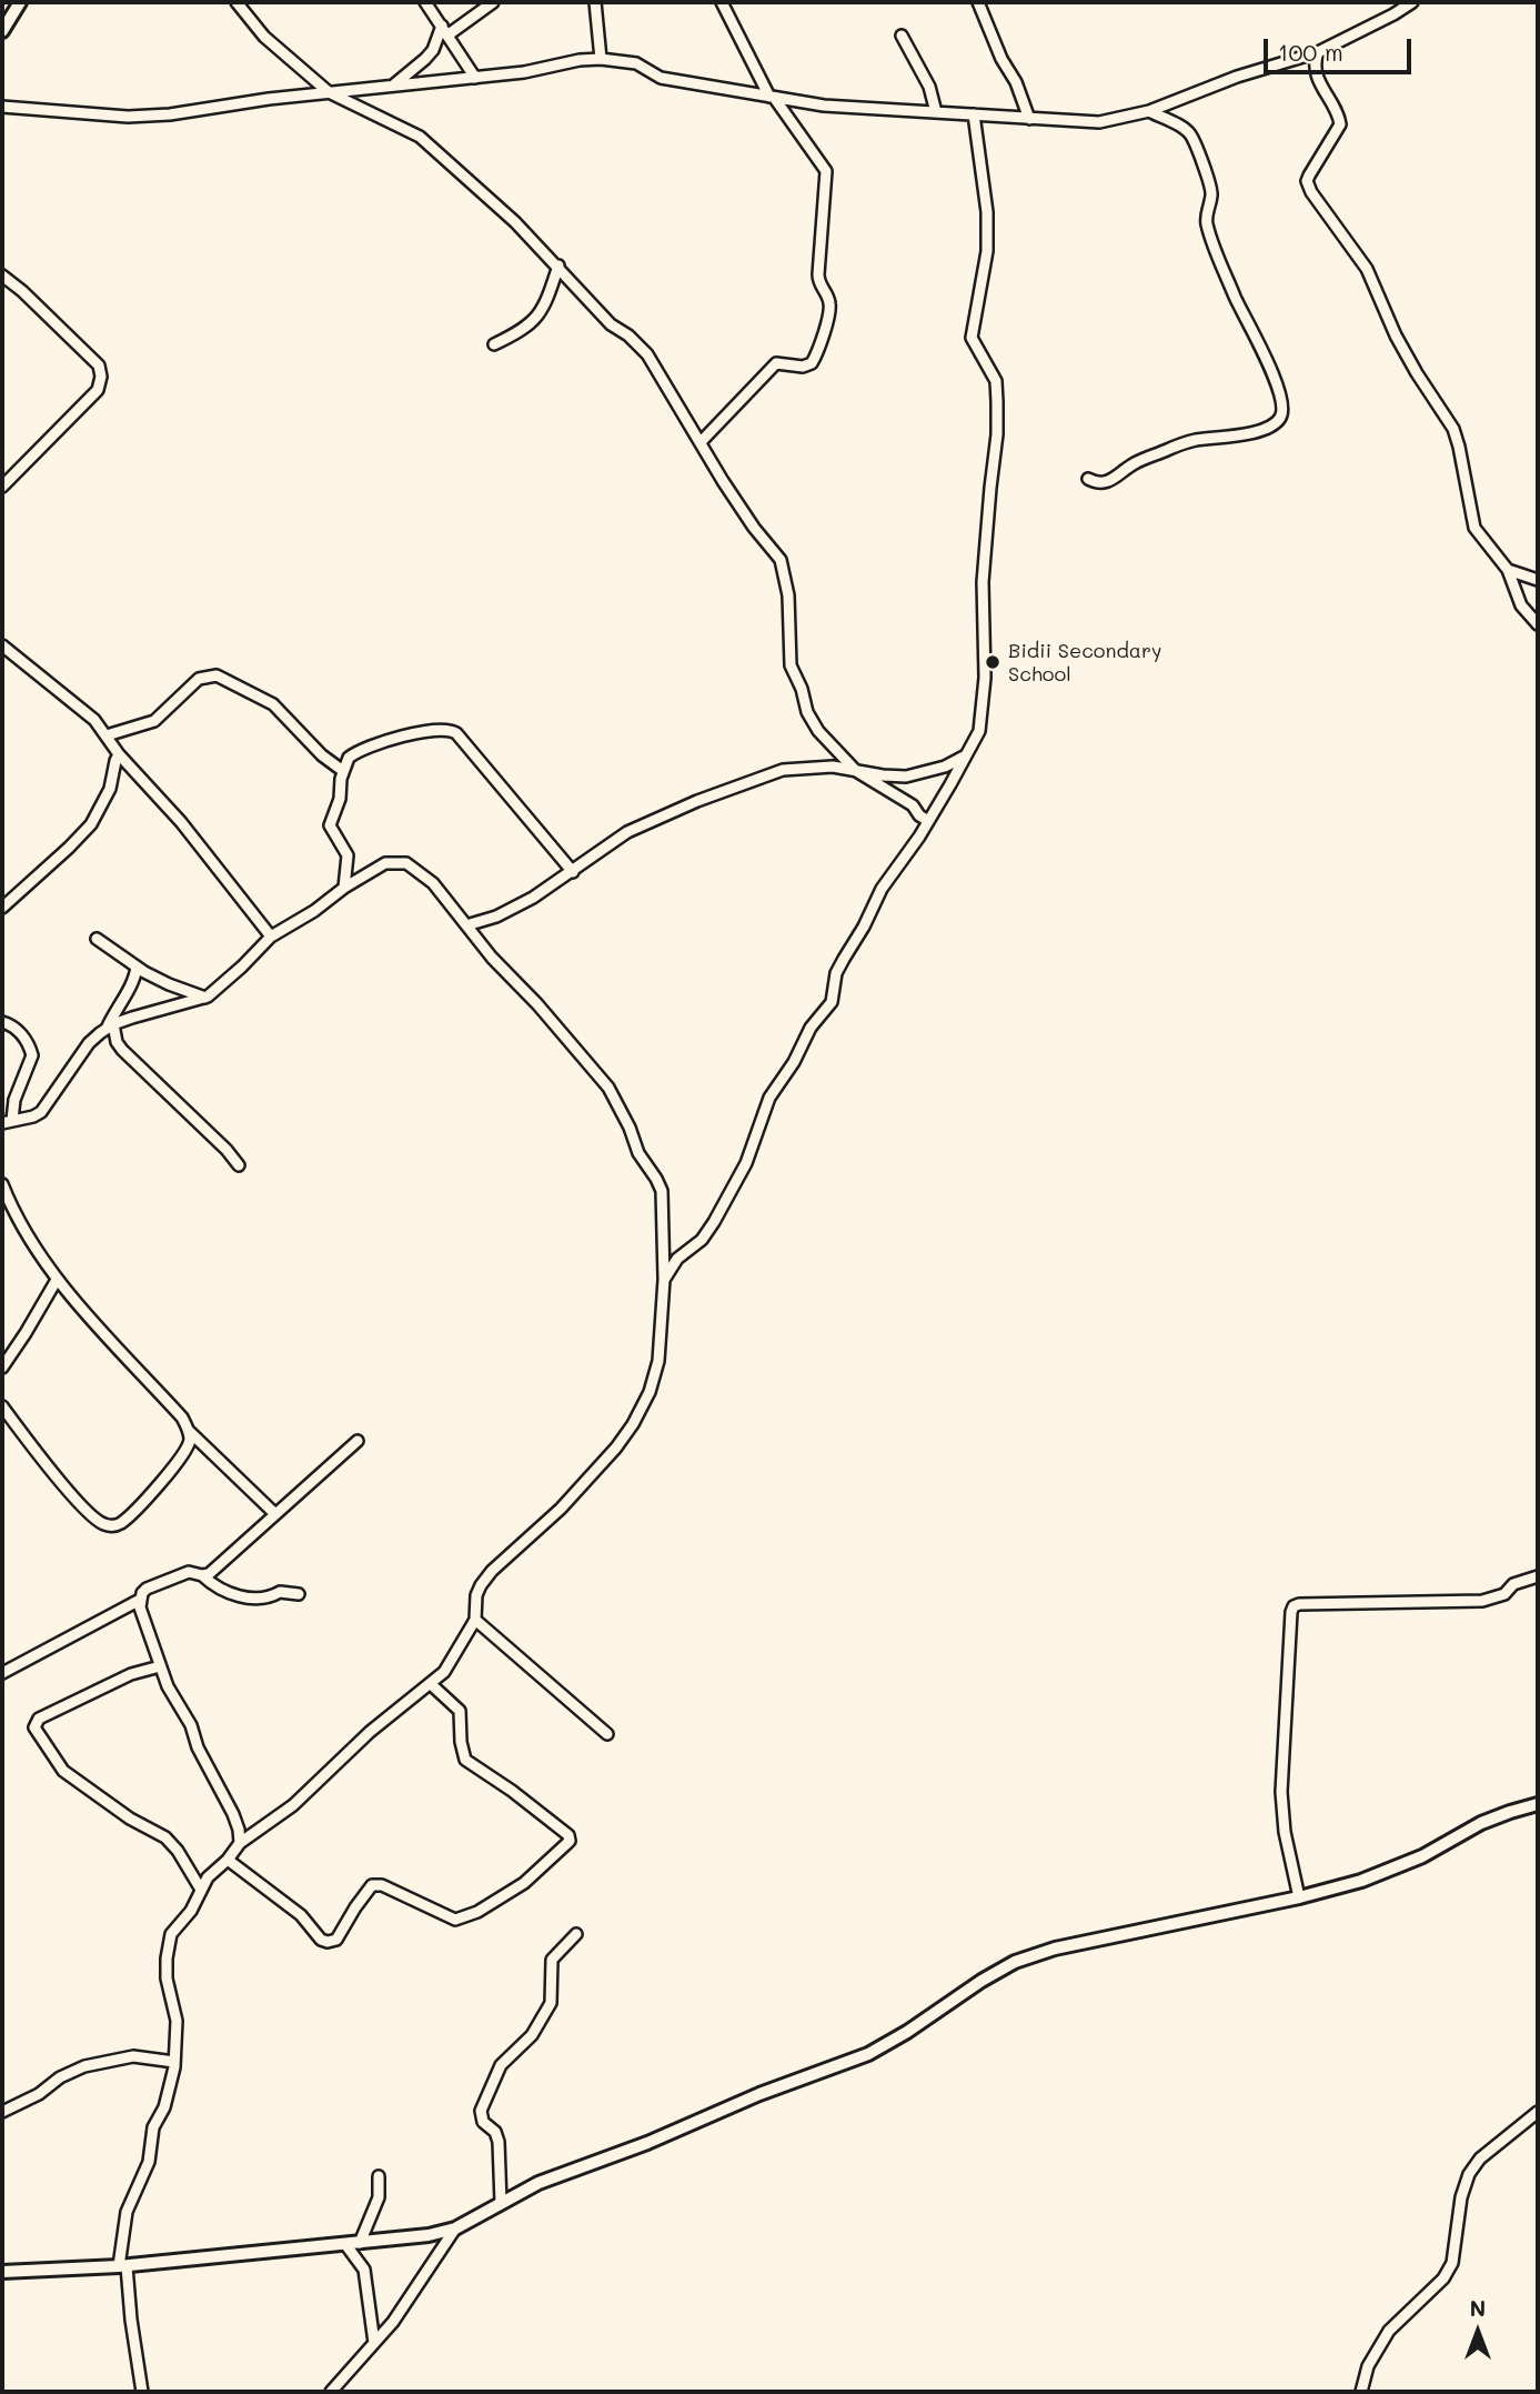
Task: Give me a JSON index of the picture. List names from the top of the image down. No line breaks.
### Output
{"places":["Bidii Secondary School"],"scale_bar":"100 m","north":"top"}
